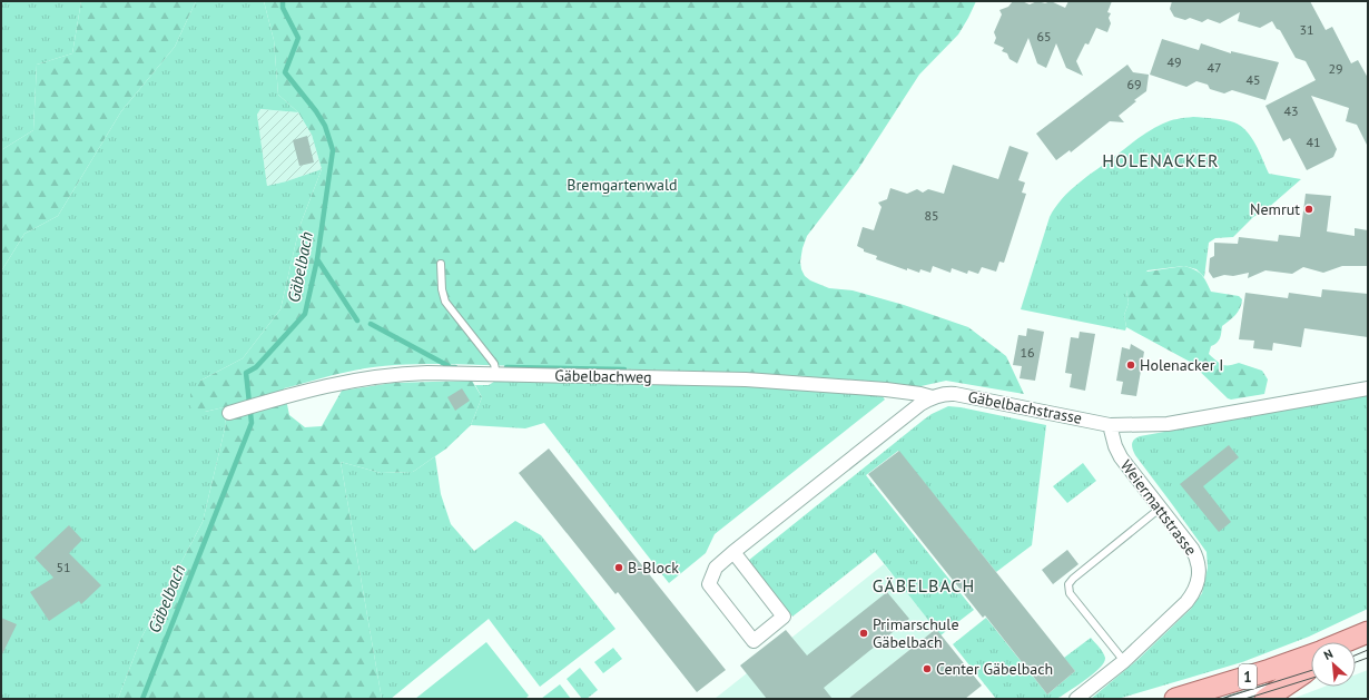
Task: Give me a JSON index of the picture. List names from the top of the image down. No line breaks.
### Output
{"streets":{"main road":["1"],"street":["Gäbelbachweg","Gäbelbachstrasse","Weiermattstrasse"]},"crossings":[["Gäbelbachweg","Gäbelbachstrasse"],["Gäbelbachstrasse","Weiermattstrasse"]],"districts":["HOLENACKER","GÄBELBACH"],"water":["Gäbelbach"],"parks":["Bremgartenwald"],"places":["Nemrut","Holenacker I","B-Block","Primarschule Gäbelbach","Center Gäbelbach"],"house_numbers":["31","65","49","47","29","45","69","43","41","85","16","51"],"north":"top left"}
